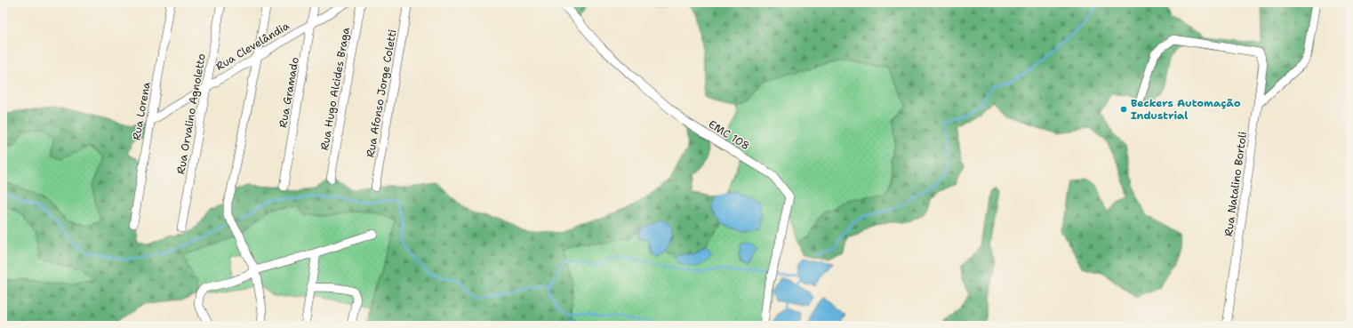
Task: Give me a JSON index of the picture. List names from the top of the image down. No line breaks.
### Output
{"streets":{"street":["Rua Clevelândia","Rua Hugo Alcides Braga","Rua Gramado","Rua Afonso Jorge Coletti","Rua Lorena","Rua Orvalino Agnoletto","EMC 108","Rua Natalino Bortoli"]},"crossings":[["Rua Clevelândia","Rua Gramado"],["Rua Clevelândia","Rua Lorena"],["Rua Clevelândia","Rua Orvalino Agnoletto"]],"places":["Beckers Automação Industrial"]}
